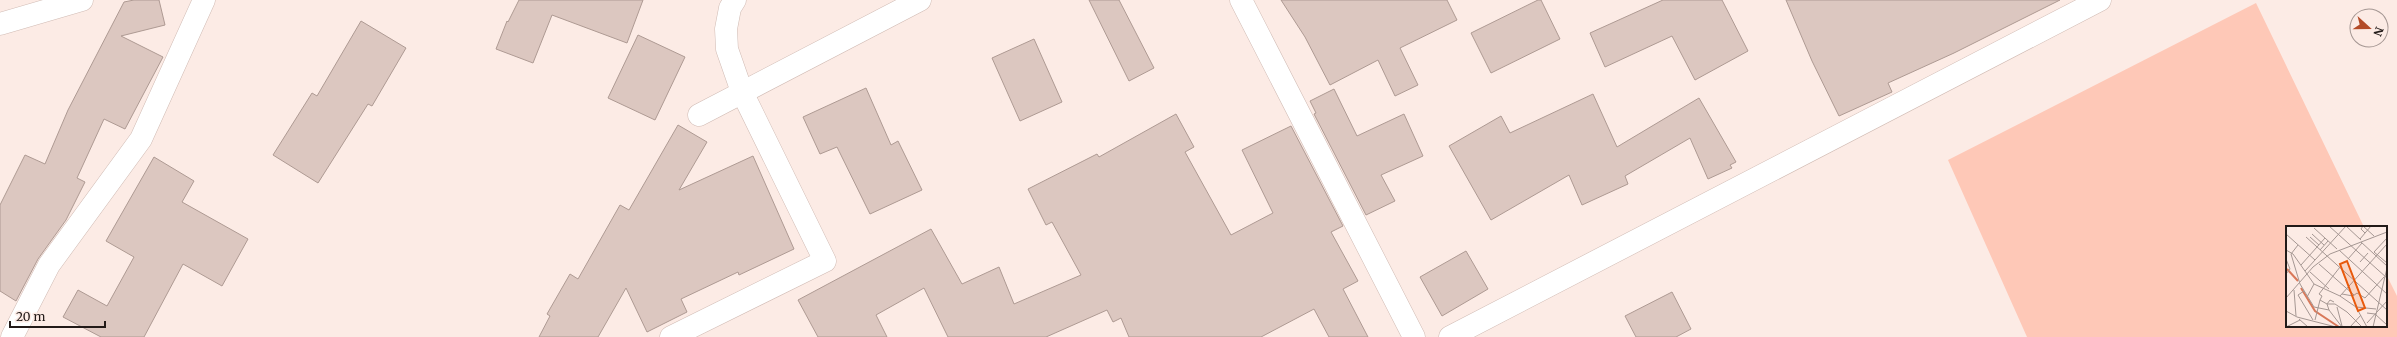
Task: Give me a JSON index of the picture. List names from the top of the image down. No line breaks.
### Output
{"scale_bar":"20 m","north":"right"}
